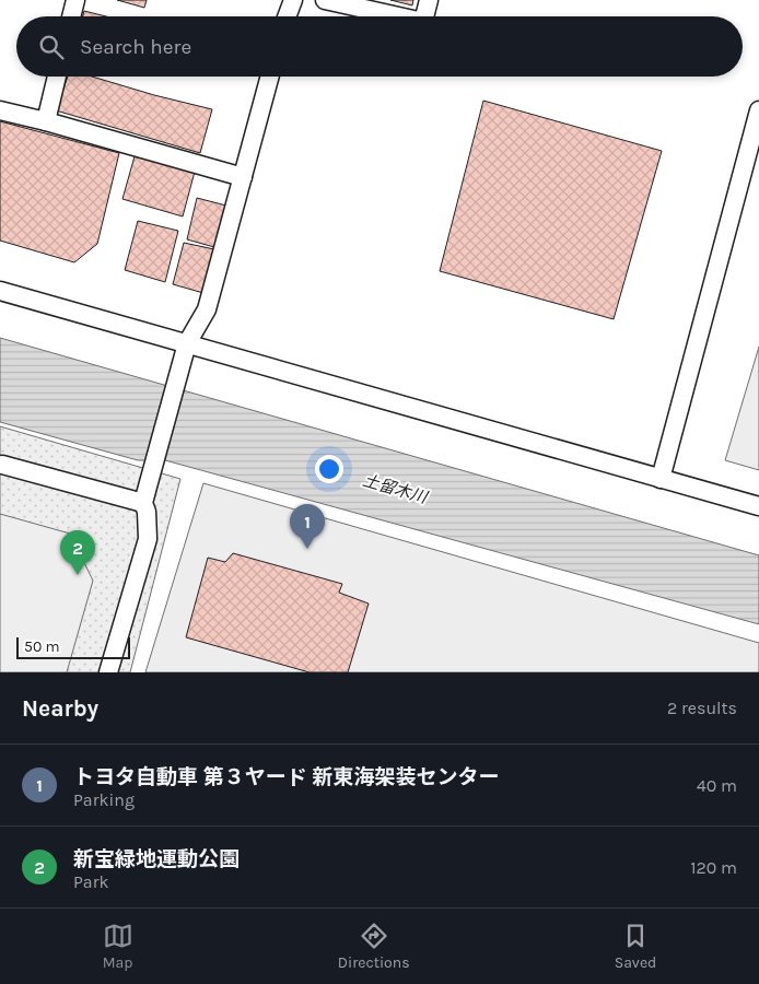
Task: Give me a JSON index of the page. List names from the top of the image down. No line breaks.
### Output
{"water":["土留木川"],"scale_bar":"50 m","page":{"search":"Search here","pins":["1","2"],"scale":"50 m","heading":["Nearby","2 results"],"list":[{"mark":"1","name":"トヨタ自動車 第３ヤード 新東海架装センター","note":"Parking","value":"40 m"},{"mark":"2","name":"新宝緑地運動公園","note":"Park","value":"120 m"}],"nav":["Map","Directions","Saved"]}}
